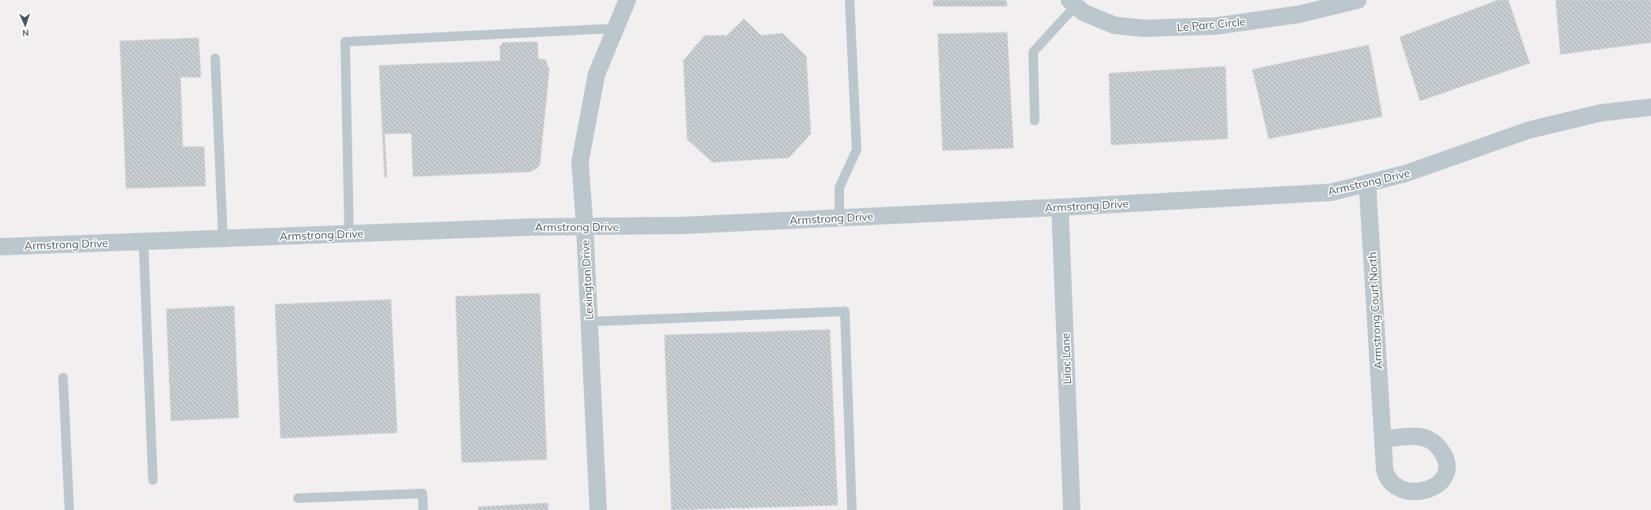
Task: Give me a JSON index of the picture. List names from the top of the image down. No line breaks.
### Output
{"streets":{"street":["Le Parc Circle","Armstrong Drive","Lexington Drive","Armstrong Court North","Lilac Lane"]},"crossings":[["Armstrong Drive","Lexington Drive"],["Armstrong Drive","Armstrong Court North"],["Armstrong Drive","Lilac Lane"]],"north":"bottom"}
